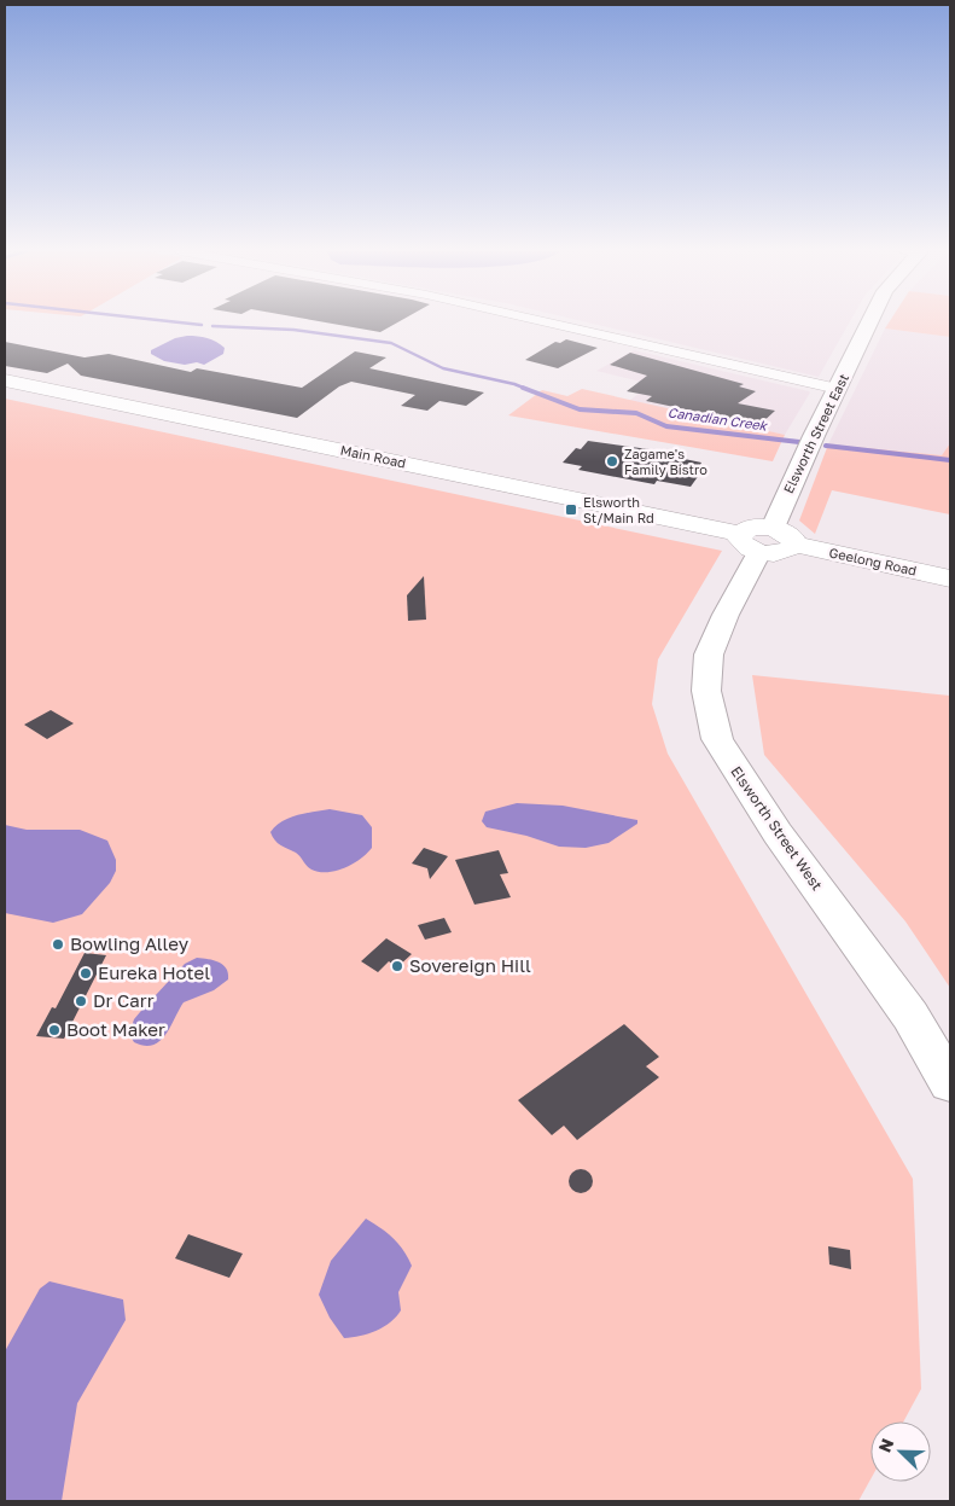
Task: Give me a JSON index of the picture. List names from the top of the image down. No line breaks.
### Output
{"streets":{"main road":["Main Road","Geelong Road"],"street":["Elsworth Street East","Elsworth Street West"]},"crossings":[["Elsworth Street East","Main Road"],["Elsworth Street East","Elsworth Street West"],["Main Road","Geelong Road"],["Main Road","Elsworth Street West"]],"water":["Canadian Creek"],"places":{"other":["Zagame's Family Bistro","Bowling Alley","Sovereign Hill","Eureka Hotel","Dr Carr","Boot Maker"],"transit":["Elsworth St/Main Rd"]},"north":"top left"}
